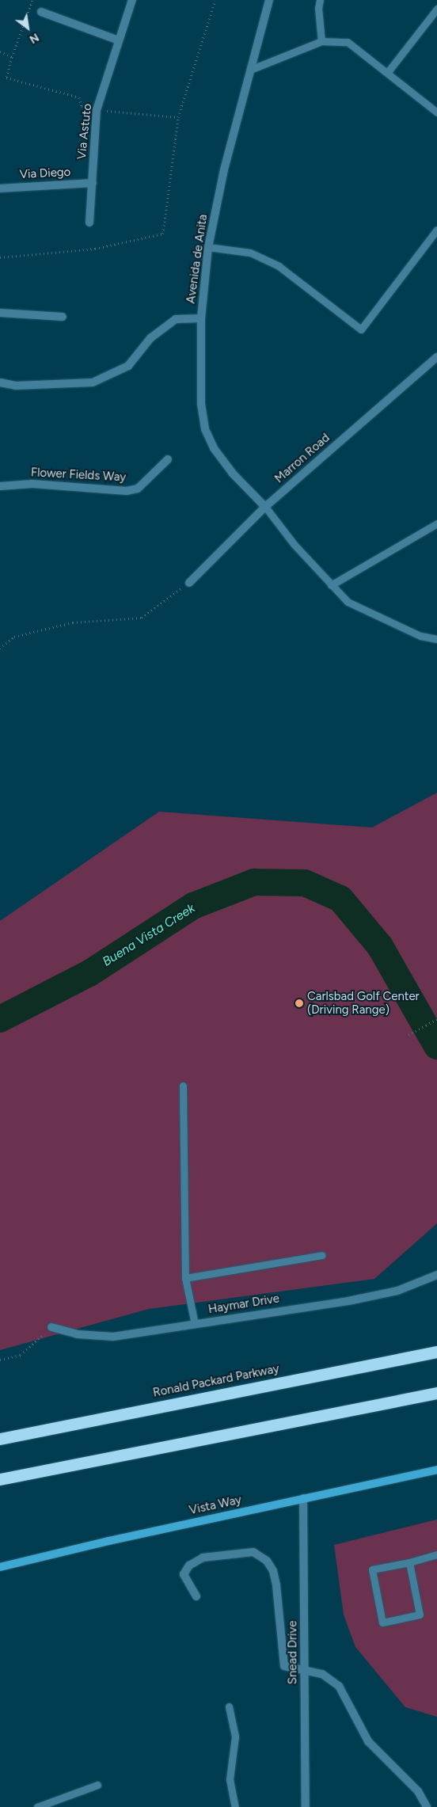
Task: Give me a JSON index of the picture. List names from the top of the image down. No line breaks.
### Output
{"streets":{"highway":["Ronald Packard Parkway"],"main road":["Vista Way"],"street":["Via Astuto","Via Diego","Avenida de Anita","Marron Road","Flower Fields Way","Haymar Drive","Snead Drive"]},"crossings":[["Via Astuto","Via Diego"],["Avenida de Anita","Marron Road"],["Vista Way","Snead Drive"]],"water":["Buena Vista Creek"],"places":["Carlsbad Golf Center (Driving Range)"],"north":"bottom right"}
